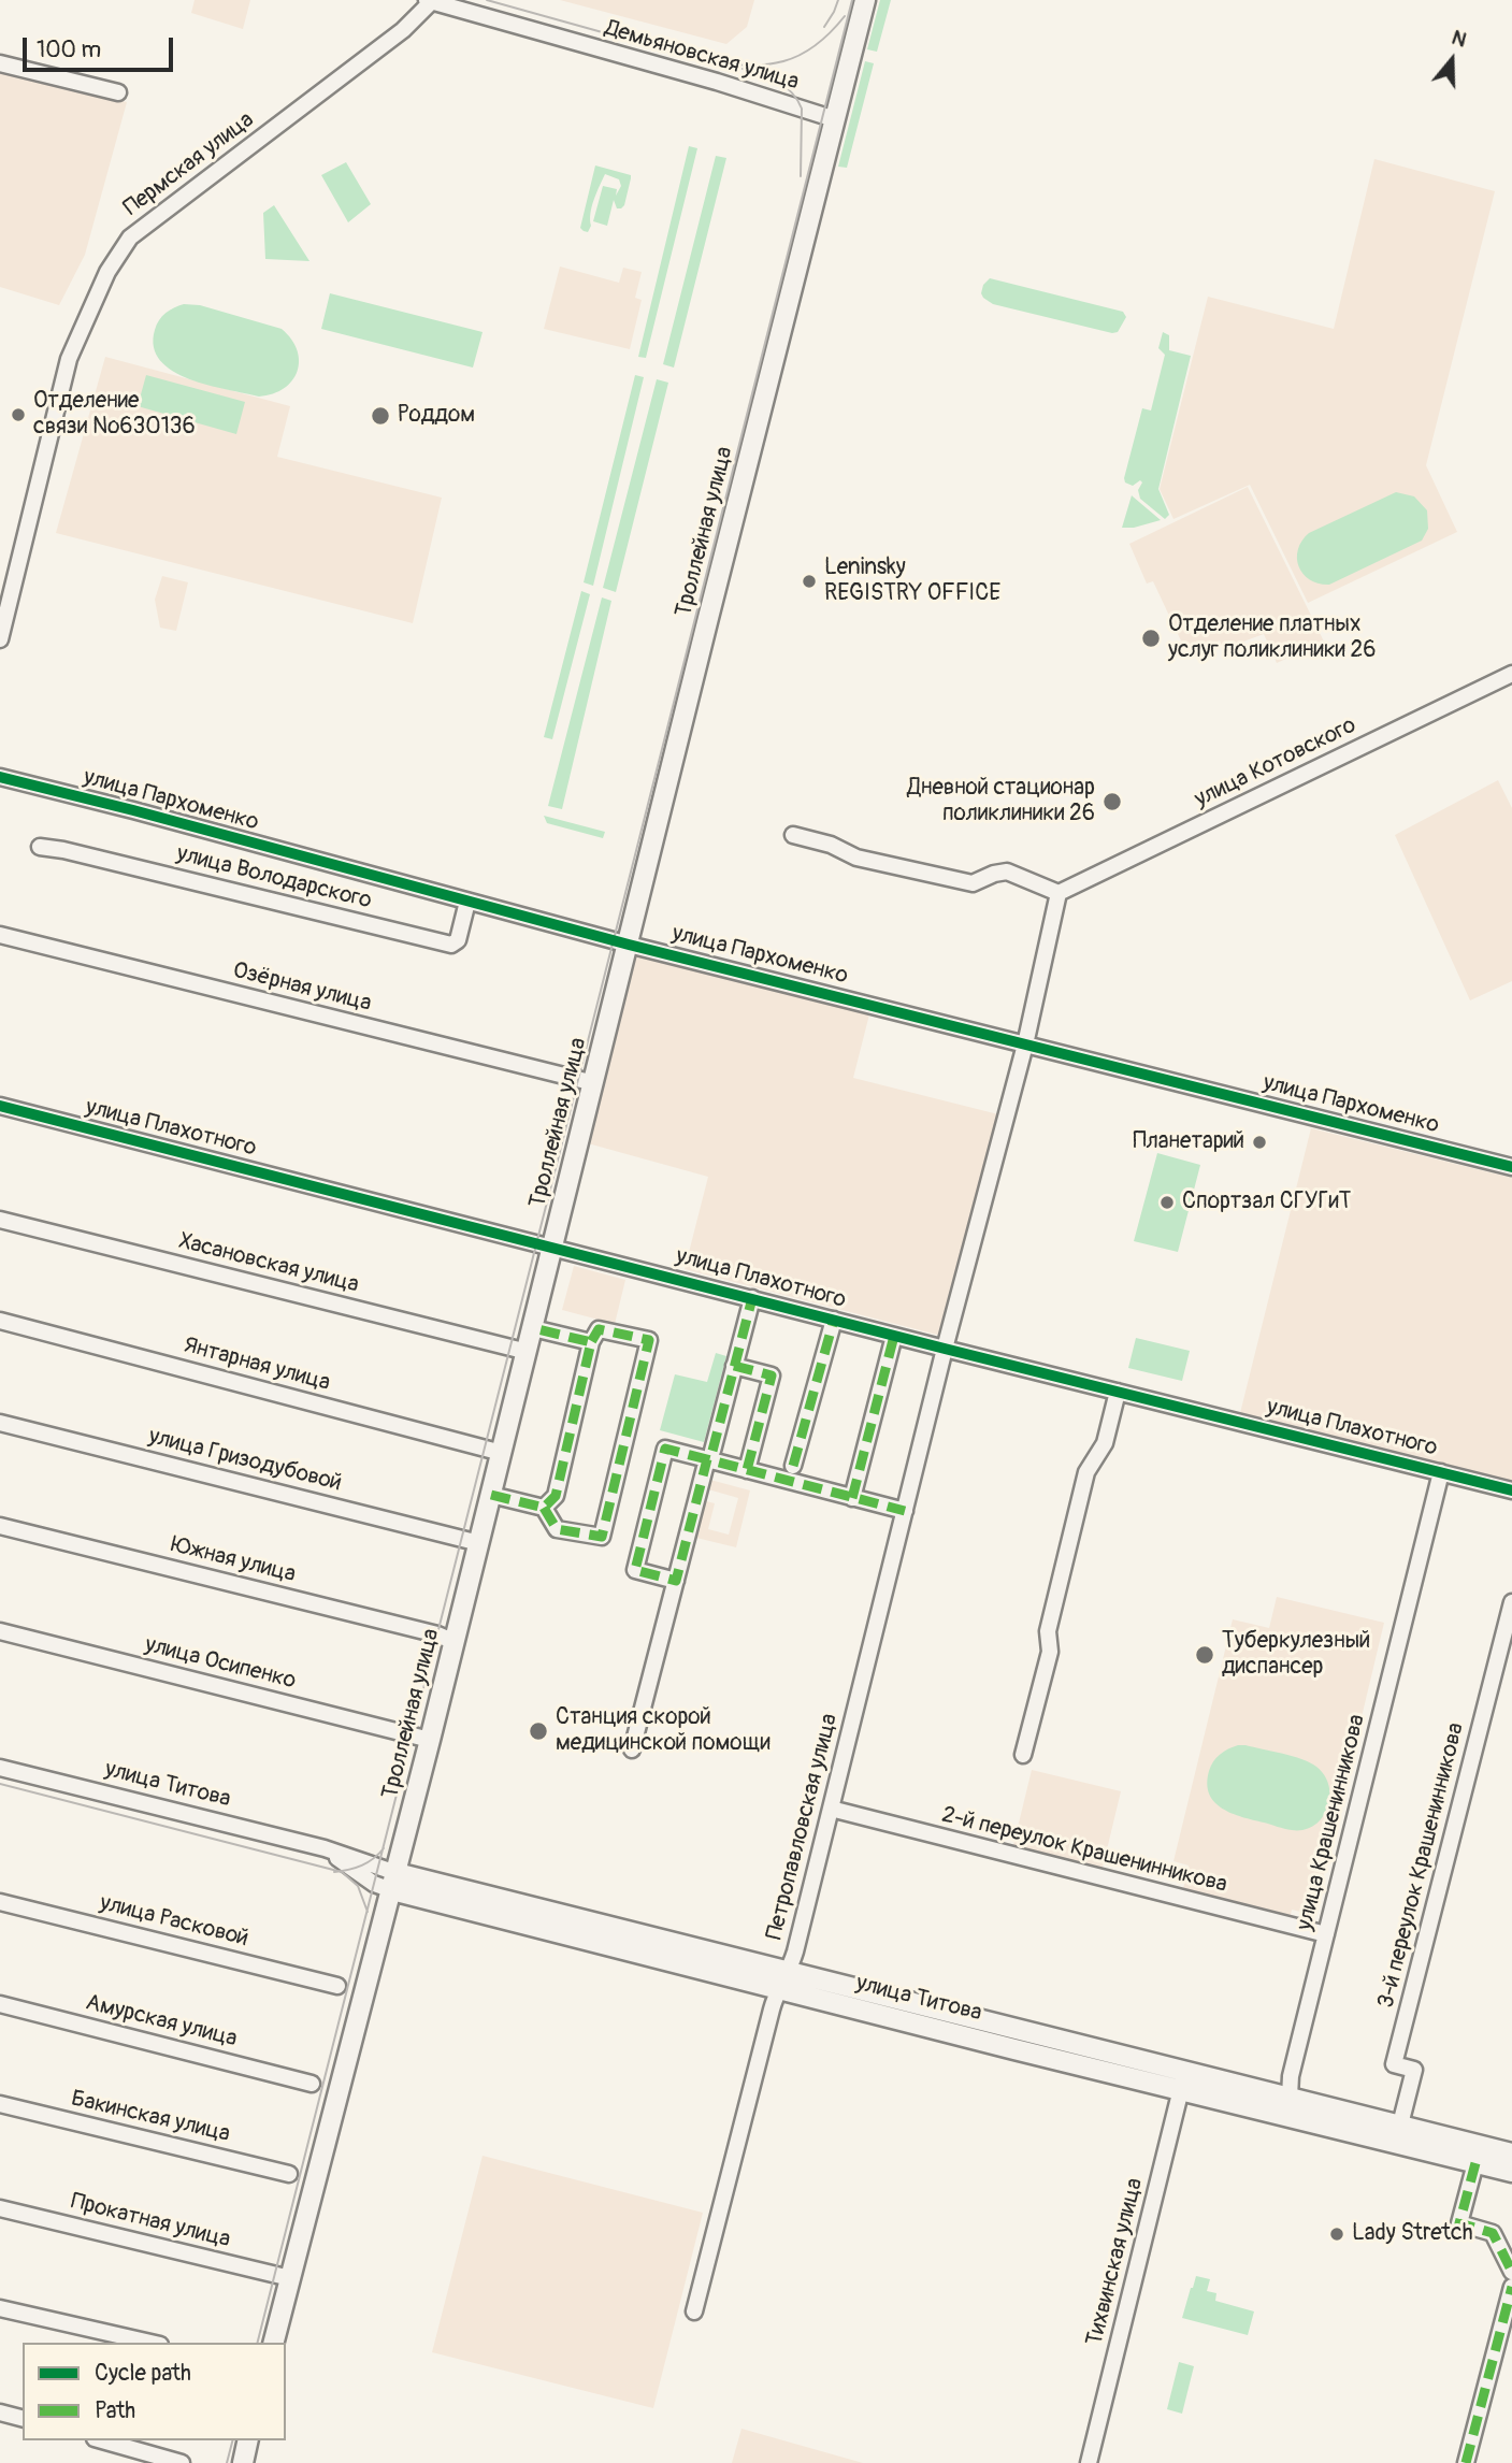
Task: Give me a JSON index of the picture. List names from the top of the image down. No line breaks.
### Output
{"streets":{"main road":["Троллейная улица","улица Титова"],"street":["Демьяновская улица","Пермская улица","улица Котовского","улица Пархоменко","улица Володарского","Озёрная улица","улица Плахотного","Хасановская улица","Янтарная улица","улица Гризодубовой","Южная улица","улица Осипенко","улица Крашенинникова","Петропавловская улица","2-й переулок Крашенинникова","3-й переулок Крашенинникова","улица Расковой","Амурская улица","Бакинская улица","Прокатная улица","Тихвинская улица"]},"crossings":[["Демьяновская улица","Пермская улица"],["Демьяновская улица","Троллейная улица"],["Троллейная улица","улица Пархоменко"],["Троллейная улица","Озёрная улица"],["Троллейная улица","улица Плахотного"],["Троллейная улица","Хасановская улица"],["Троллейная улица","Янтарная улица"],["Троллейная улица","улица Гризодубовой"],["Троллейная улица","Южная улица"],["Троллейная улица","улица Осипенко"],["Троллейная улица","улица Титова"],["Троллейная улица","Прокатная улица"],["улица Пархоменко","улица Володарского"],["улица Плахотного","улица Крашенинникова"],["улица Плахотного","Петропавловская улица"],["улица Титова","улица Крашенинникова"],["улица Титова","Петропавловская улица"],["улица Титова","3-й переулок Крашенинникова"],["улица Титова","Тихвинская улица"],["улица Крашенинникова","2-й переулок Крашенинникова"],["Петропавловская улица","2-й переулок Крашенинникова"]],"places":["Отделение связи №630136","Роддом","Leninsky REGISTRY OFFICE","Отделение платных услуг поликлиники 26","Дневной стационар поликлиники 26","Планетарий","Спортзал СГУГиТ","Туберкулезный диспансер","Станция скорой медицинской помощи","Lady Stretch"],"legend":["Cycle path","Path"],"scale_bar":"100 m","north":"top"}
